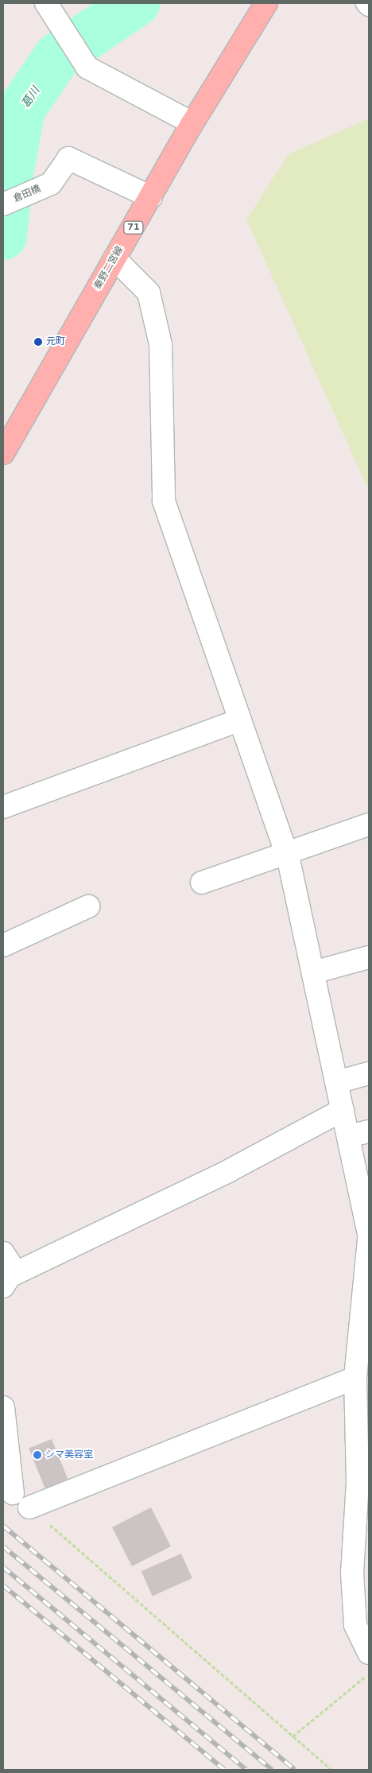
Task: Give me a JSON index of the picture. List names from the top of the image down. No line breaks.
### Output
{"streets":{"main road":["71","秦野二宮線"],"street":["倉田橋"]},"crossings":[["倉田橋","秦野二宮線"]],"water":["葛川"],"places":["元町","シマ美容室"]}
